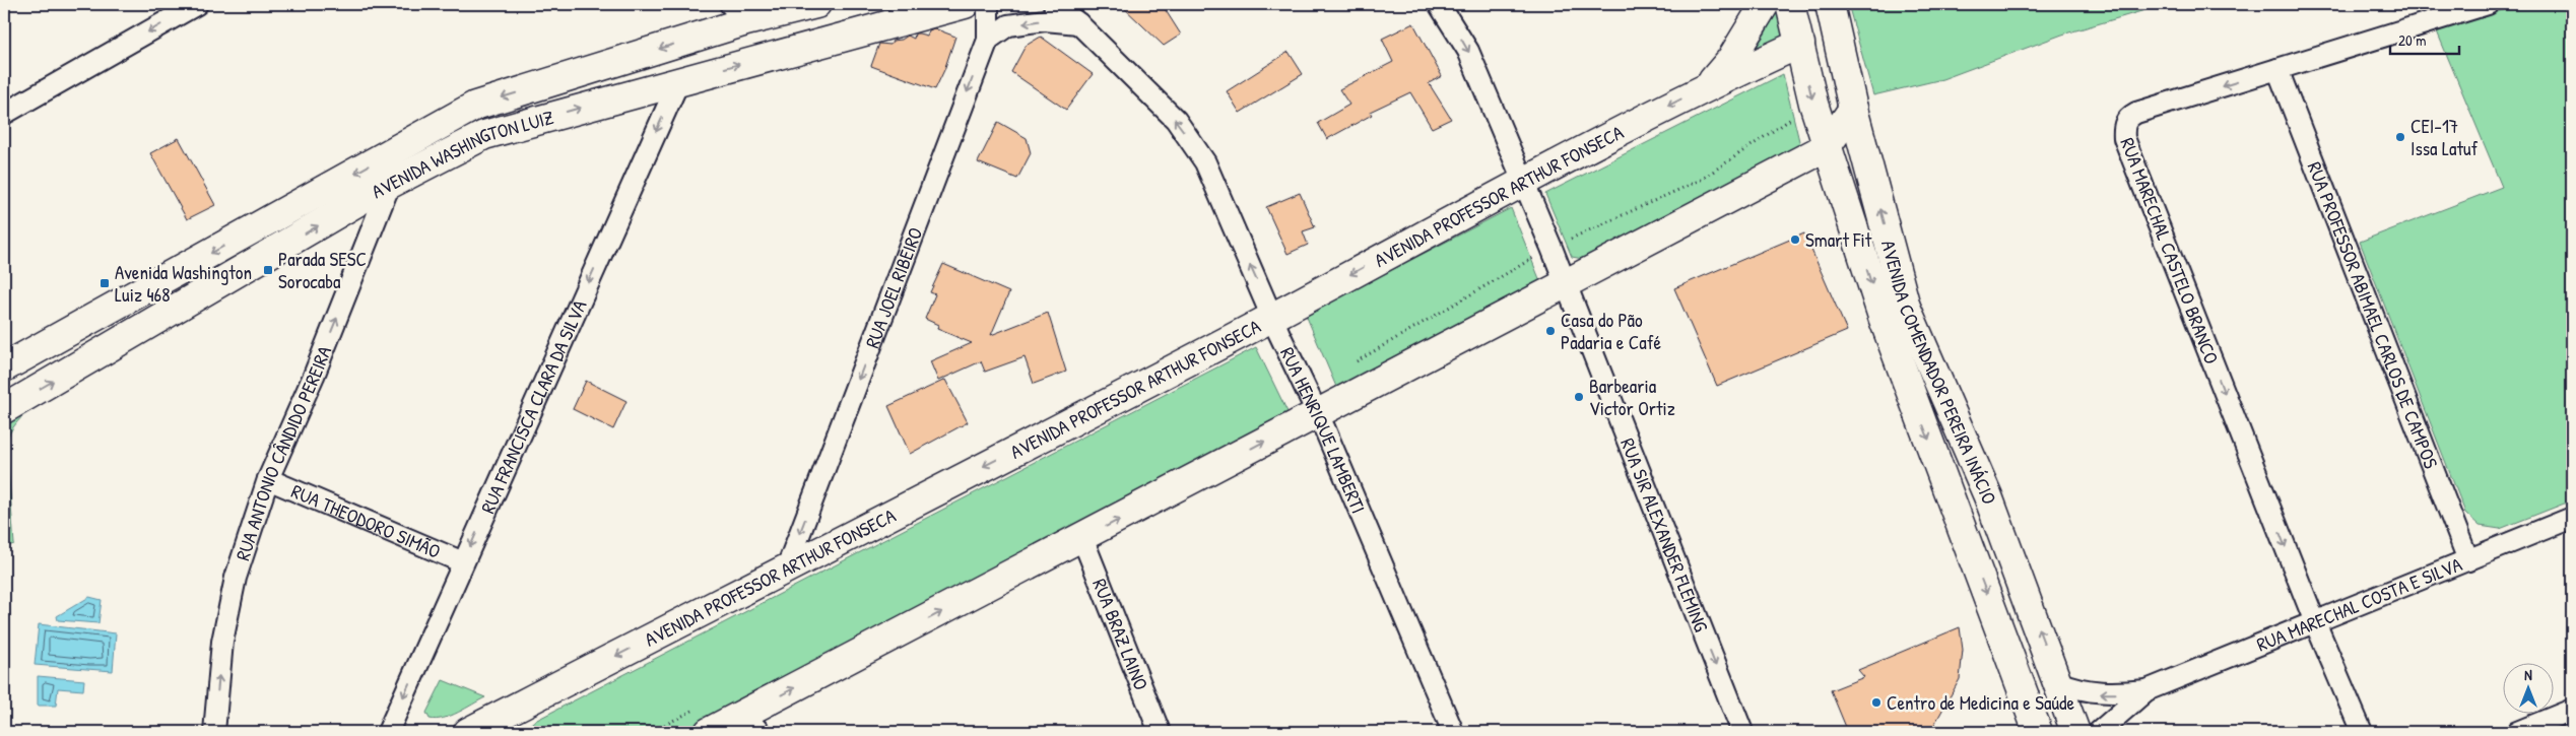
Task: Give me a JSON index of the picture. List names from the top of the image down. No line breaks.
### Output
{"streets":{"main road":["AVENIDA WASHINGTON LUIZ","AVENIDA PROFESSOR ARTHUR FONSECA","AVENIDA COMENDADOR PEREIRA INÁCIO"],"street":["RUA MARECHAL CASTELO BRANCO","RUA JOEL RIBEIRO","RUA PROFESSOR ABIMAEL CARLOS DE CAMPOS","RUA FRANCISCA CLARA DA SILVA","RUA HENRIQUE LAMBERTI","RUA ANTONIO CÂNDIDO PEREIRA","RUA THEODORO SIMÃO","RUA SIR ALEXANDER FLEMING","RUA MARECHAL COSTA E SILVA","RUA BRAZ LAINO"]},"crossings":[["AVENIDA WASHINGTON LUIZ","RUA FRANCISCA CLARA DA SILVA"],["AVENIDA WASHINGTON LUIZ","RUA ANTONIO CÂNDIDO PEREIRA"],["AVENIDA PROFESSOR ARTHUR FONSECA","RUA JOEL RIBEIRO"],["AVENIDA PROFESSOR ARTHUR FONSECA","AVENIDA COMENDADOR PEREIRA INÁCIO"],["AVENIDA PROFESSOR ARTHUR FONSECA","RUA HENRIQUE LAMBERTI"],["AVENIDA PROFESSOR ARTHUR FONSECA","RUA SIR ALEXANDER FLEMING"],["RUA MARECHAL CASTELO BRANCO","RUA PROFESSOR ABIMAEL CARLOS DE CAMPOS"],["RUA MARECHAL CASTELO BRANCO","RUA MARECHAL COSTA E SILVA"],["RUA PROFESSOR ABIMAEL CARLOS DE CAMPOS","RUA MARECHAL COSTA E SILVA"],["AVENIDA COMENDADOR PEREIRA INÁCIO","RUA MARECHAL COSTA E SILVA"],["RUA FRANCISCA CLARA DA SILVA","RUA THEODORO SIMÃO"],["RUA ANTONIO CÂNDIDO PEREIRA","RUA THEODORO SIMÃO"]],"one_way":["RUA JOEL RIBEIRO","RUA FRANCISCA CLARA DA SILVA","RUA HENRIQUE LAMBERTI","RUA ANTONIO CÂNDIDO PEREIRA","RUA SIR ALEXANDER FLEMING"],"places":{"other":["CEI-17 Issa Latuf","Smart Fit","Casa do Pão Padaria e Café","Barbearia Victor Ortiz","Centro de Medicina e Saúde"],"transit":["Parada SESC Sorocaba","Avenida Washington Luiz 468"]},"scale_bar":"20 m","north":"top"}
